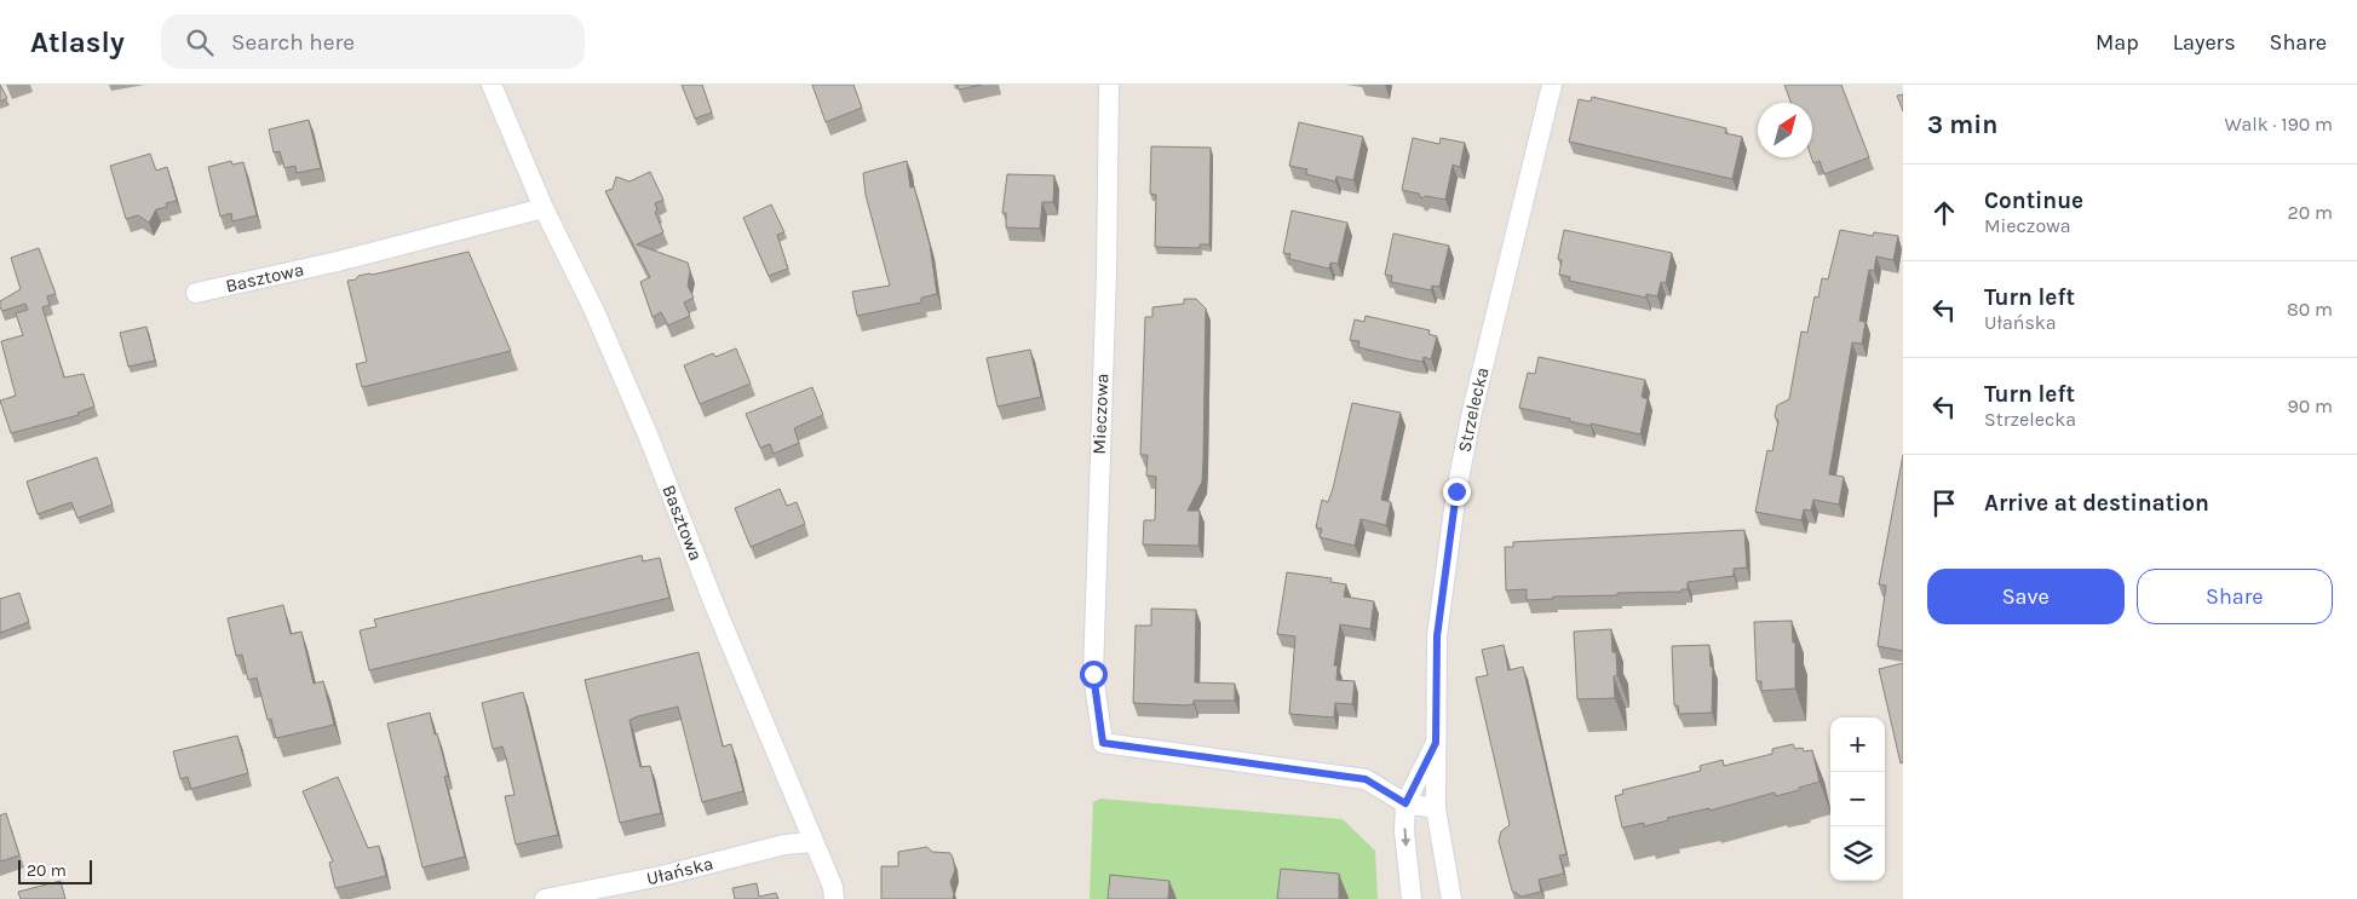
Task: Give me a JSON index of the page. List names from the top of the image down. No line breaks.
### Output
{"streets":{"street":["Basztowa","Strzelecka","Mieczowa","Ułańska"]},"crossings":[["Basztowa","Ułańska"],["Strzelecka","Mieczowa"]],"scale_bar":"20 m","north":"top right","page":{"header":"Atlasly","search":"Search here","nav":["Map","Layers","Share"],"heading":["3 min","Walk · 190 m"],"list":[["Continue","Mieczowa","20 m"],["Turn left","Ułańska","80 m"],["Turn left","Strzelecka","90 m"],"Arrive at destination"],"buttons":["Save","Share"],"map_buttons":["+","−"],"scale":"20 m"}}
